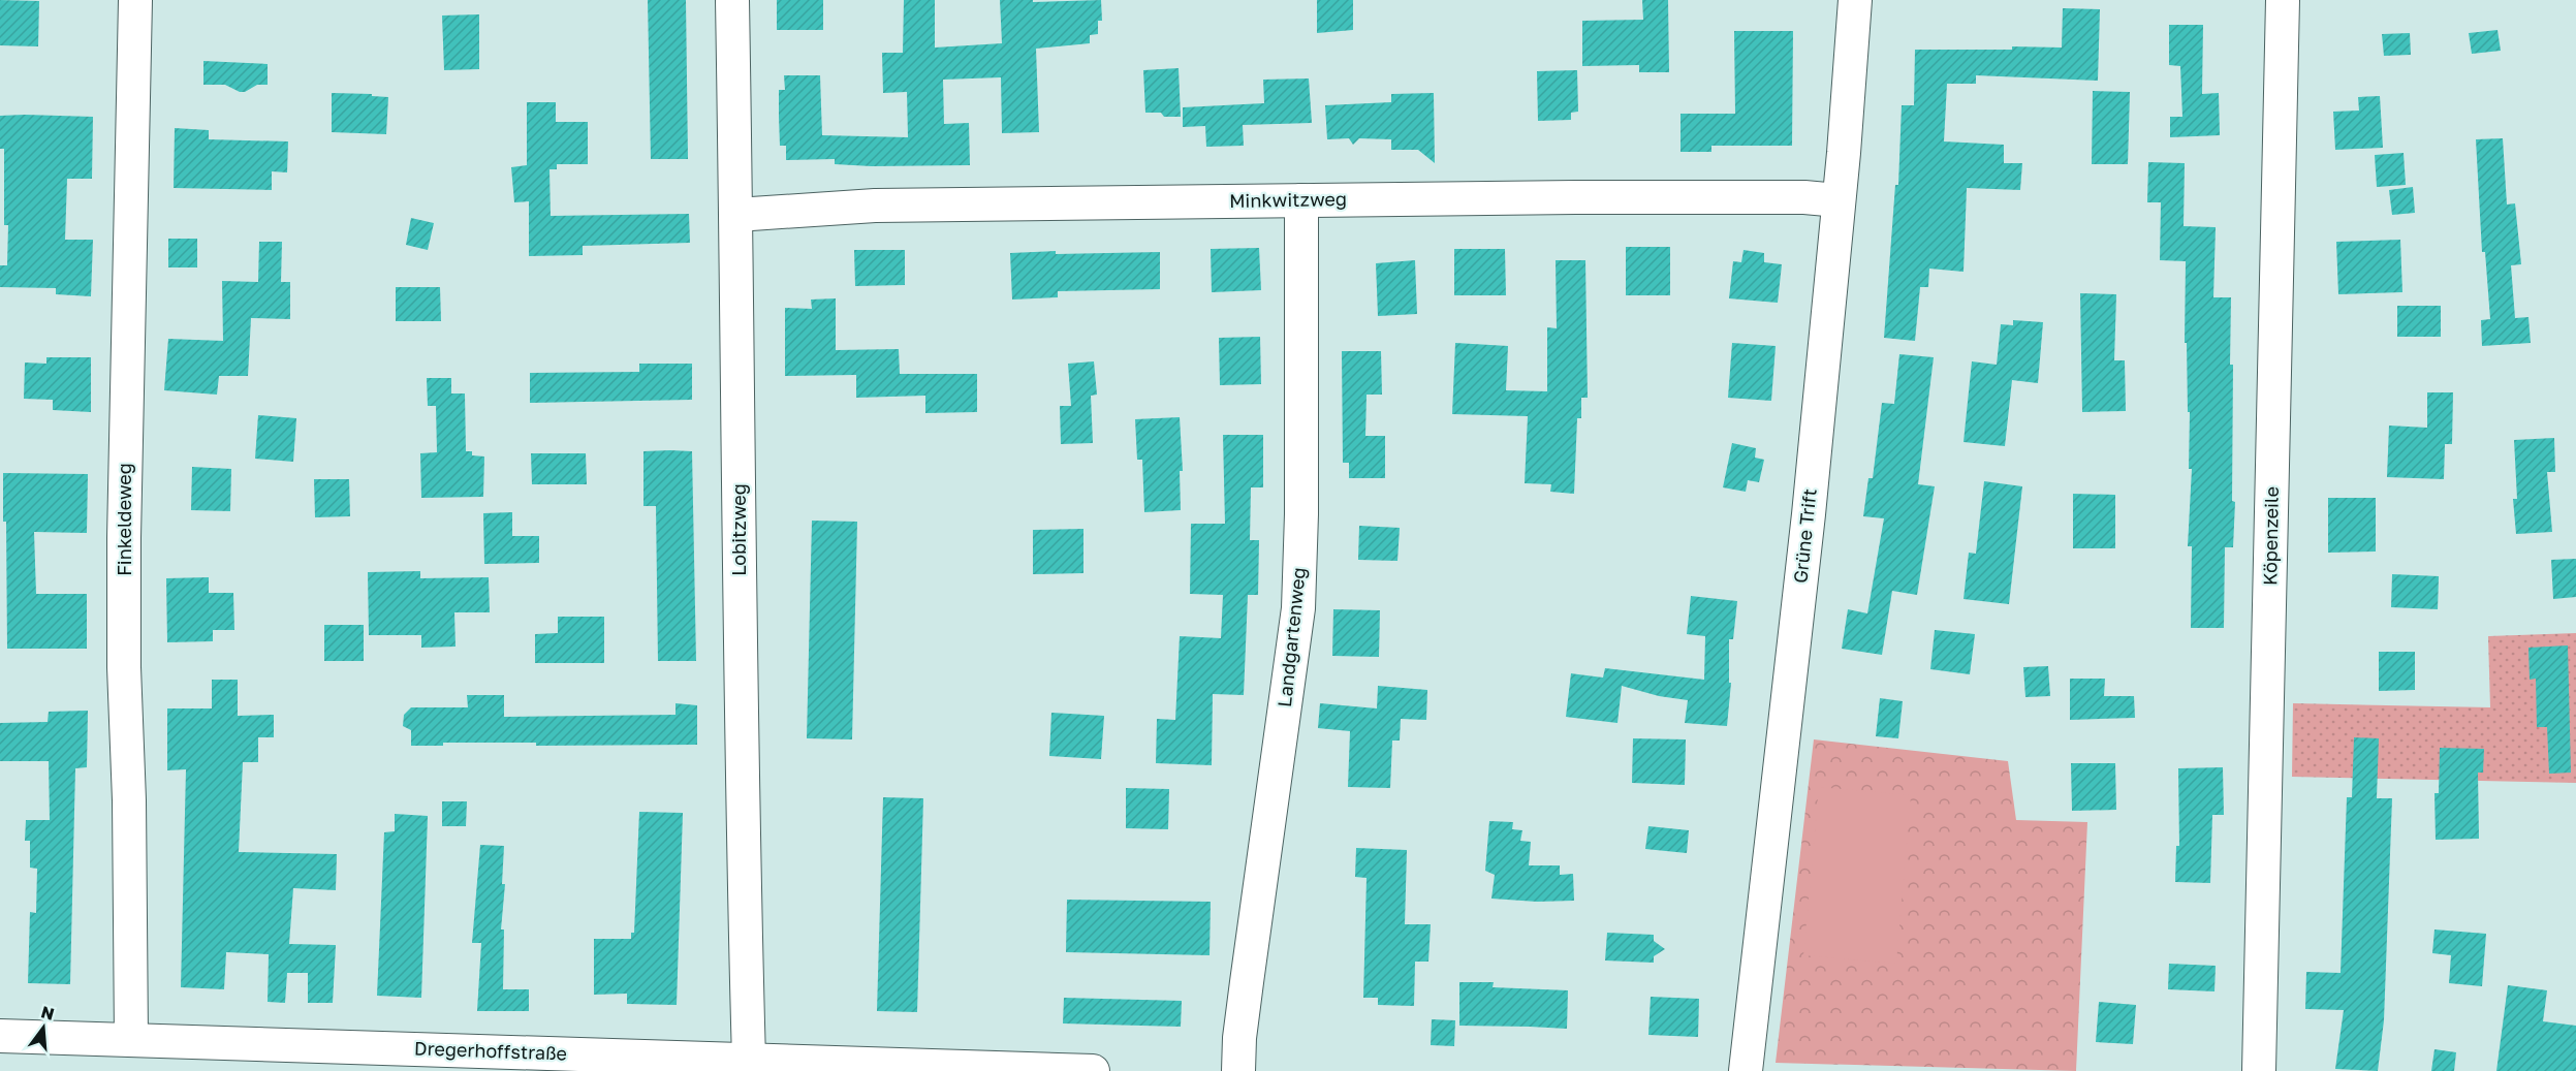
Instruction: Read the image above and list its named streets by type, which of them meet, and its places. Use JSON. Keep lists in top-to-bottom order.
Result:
{
  "streets": {
    "street": [
      "Minkwitzweg",
      "Finkeldeweg",
      "Lobitzweg",
      "Grüne Trift",
      "Köpenzeile",
      "Landgartenweg",
      "Dregerhoffstraße"
    ]
  },
  "crossings": [
    ["Minkwitzweg", "Lobitzweg"],
    ["Minkwitzweg", "Grüne Trift"],
    ["Minkwitzweg", "Landgartenweg"],
    ["Finkeldeweg", "Dregerhoffstraße"],
    ["Lobitzweg", "Dregerhoffstraße"]
  ],
  "north": "top"
}
